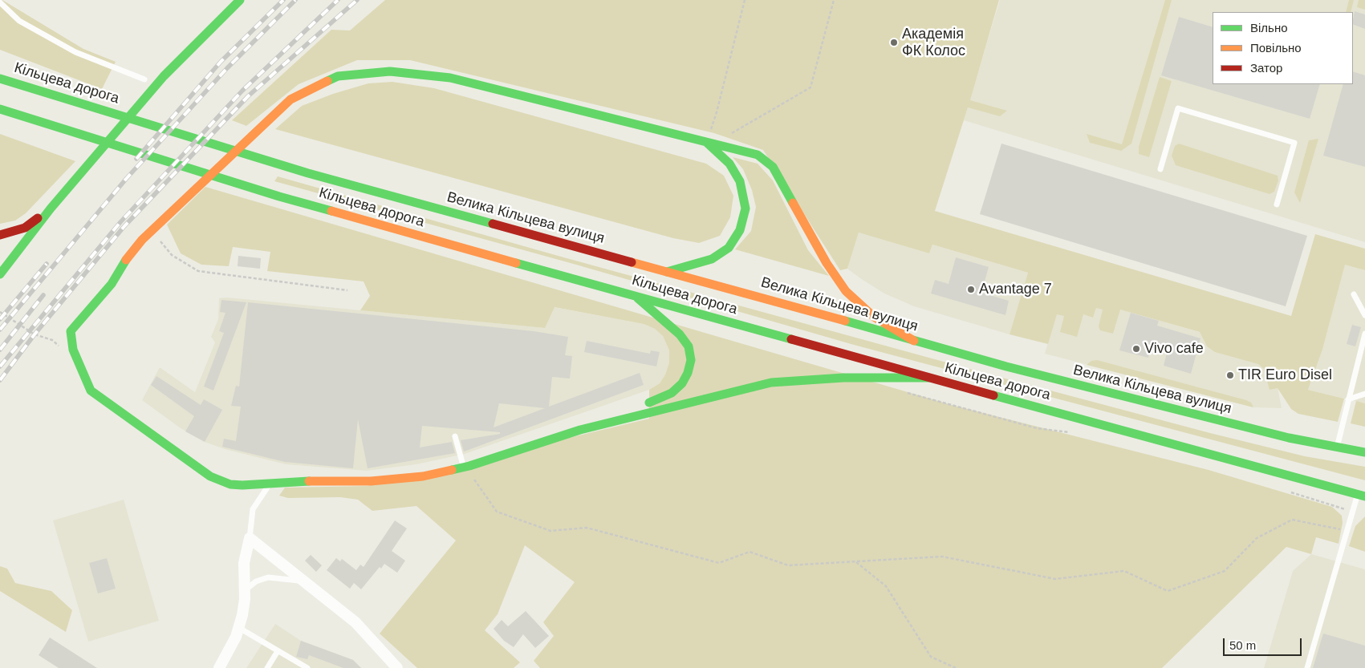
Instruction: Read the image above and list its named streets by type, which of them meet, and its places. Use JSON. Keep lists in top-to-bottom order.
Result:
{
  "streets": {
    "main road": ["Кільцева дорога", "Велика Кільцева вулиця"]
  },
  "crossings": [
    ["Кільцева дорога", "Велика Кільцева вулиця"]
  ],
  "places": [
    "Академія ФК Колос",
    "Avantage 7",
    "Vivo cafe",
    "TIR Euro Disel"
  ],
  "legend": ["Вільно", "Повільно", "Затор"],
  "scale_bar": "50 m"
}
